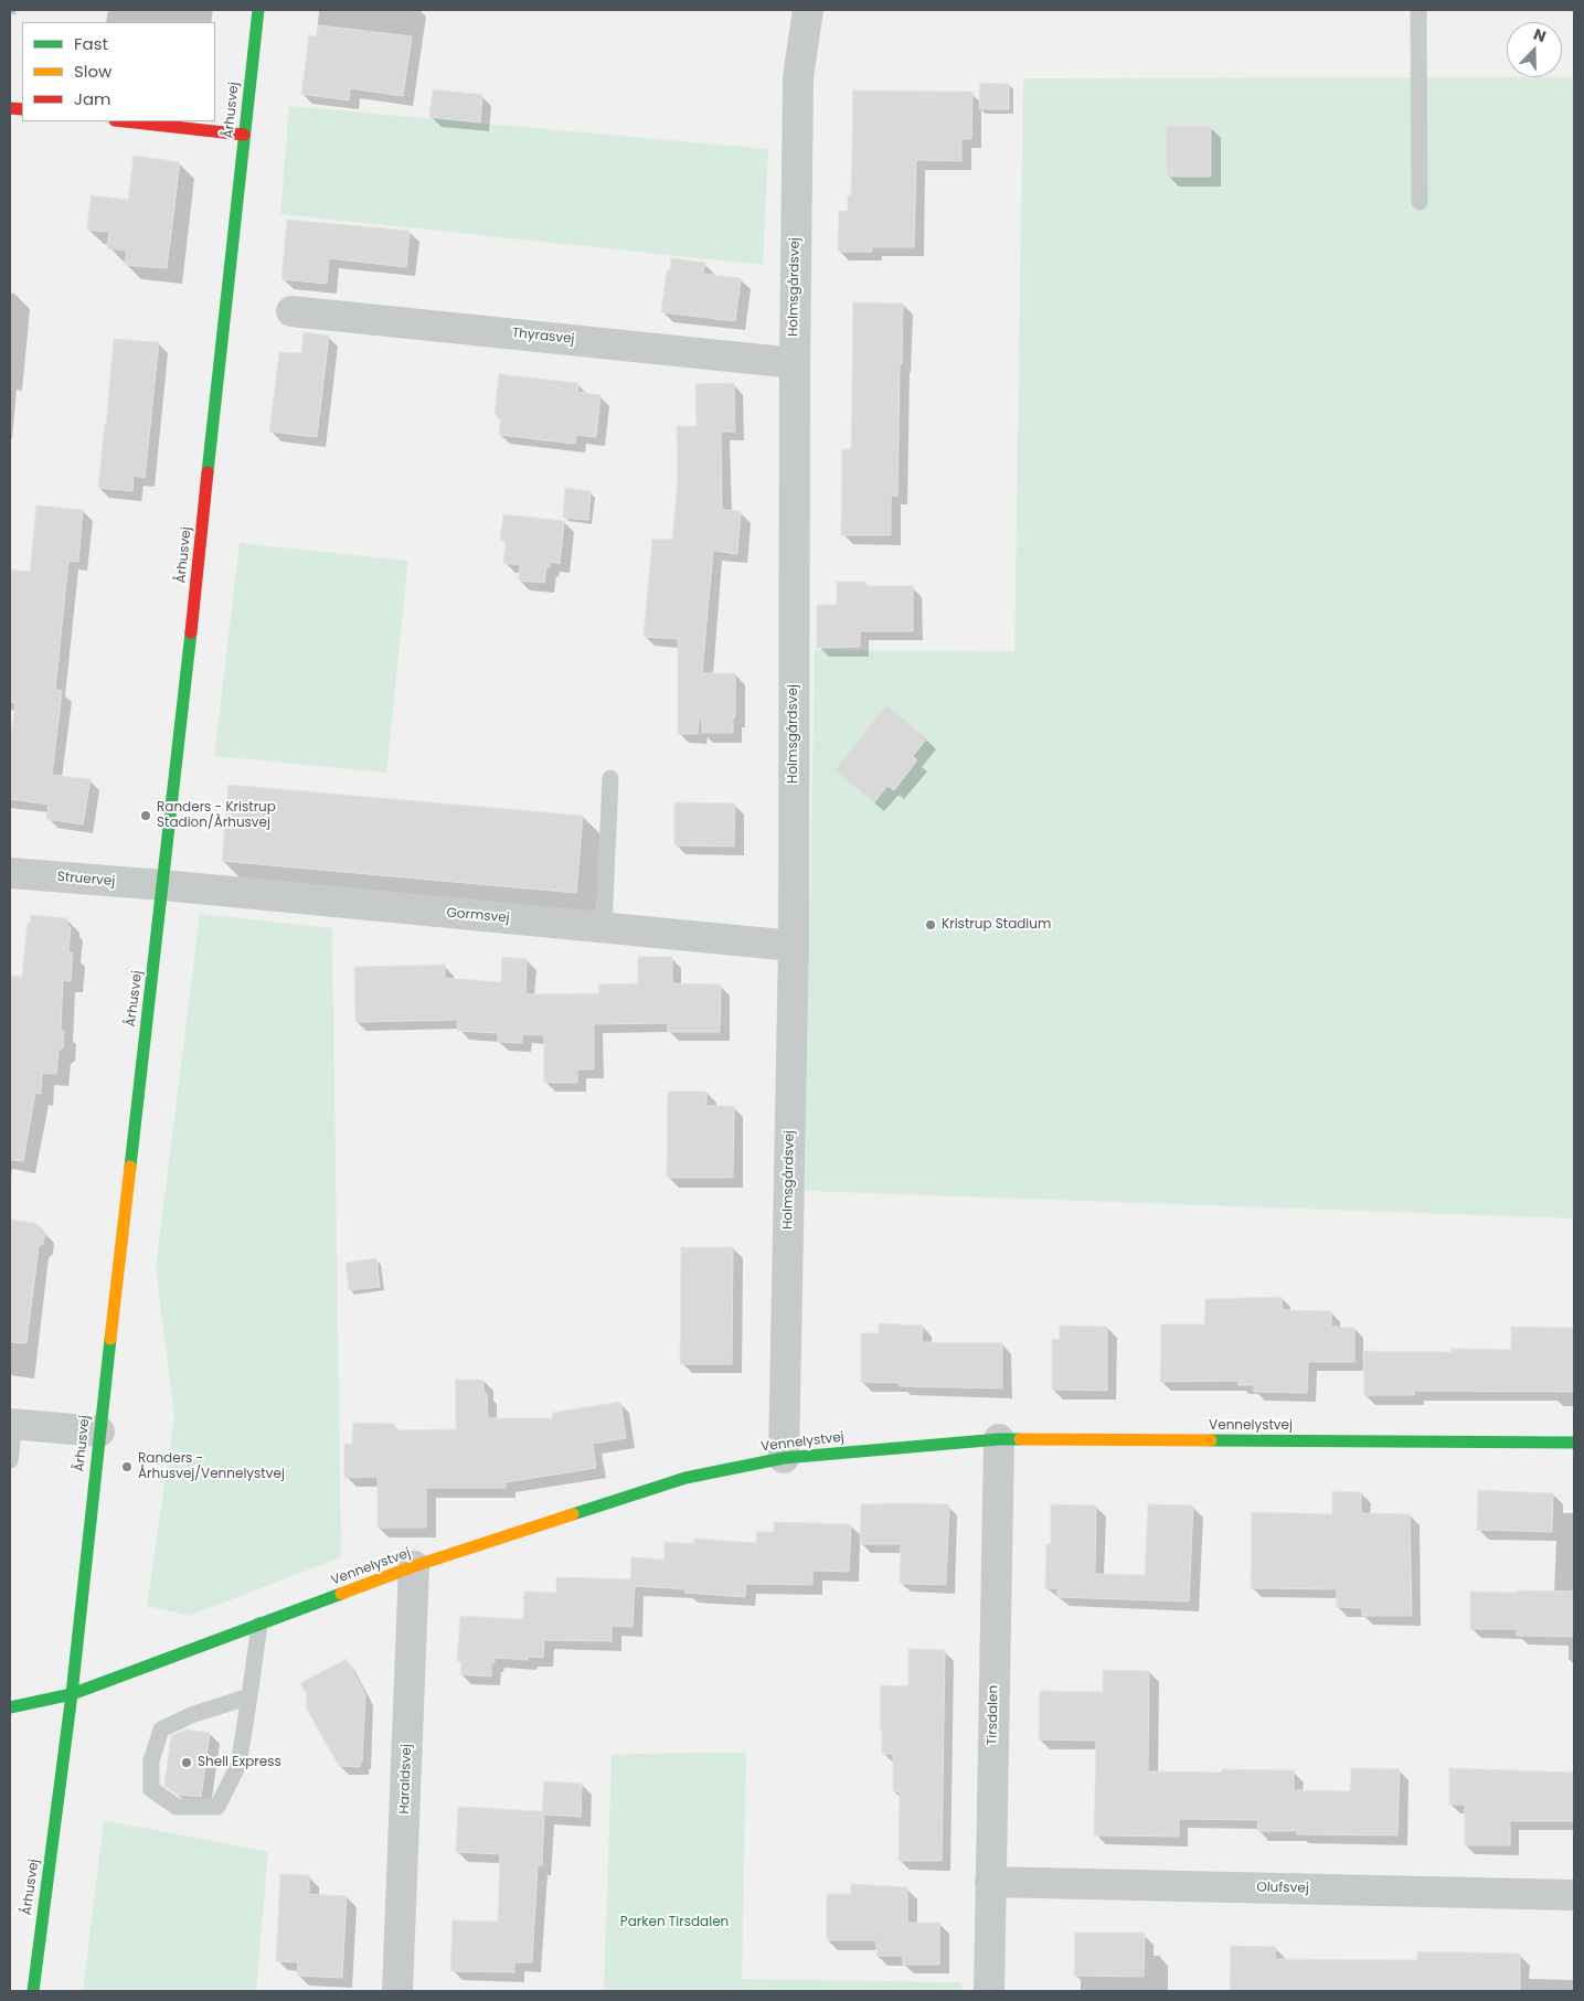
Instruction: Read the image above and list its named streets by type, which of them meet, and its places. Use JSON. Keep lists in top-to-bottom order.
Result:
{
  "streets": {
    "main road": ["Århusvej", "Vennelystvej"],
    "street": [
      "Holmsgårdsvej",
      "Thyrasvej",
      "Struervej",
      "Gormsvej",
      "Tirsdalen",
      "Haraldsvej",
      "Olufsvej"
    ]
  },
  "crossings": [
    ["Århusvej", "Struervej"],
    ["Århusvej", "Gormsvej"],
    ["Århusvej", "Vennelystvej"],
    ["Holmsgårdsvej", "Thyrasvej"],
    ["Holmsgårdsvej", "Gormsvej"],
    ["Holmsgårdsvej", "Vennelystvej"],
    ["Struervej", "Gormsvej"],
    ["Vennelystvej", "Tirsdalen"],
    ["Vennelystvej", "Haraldsvej"],
    ["Tirsdalen", "Olufsvej"]
  ],
  "parks": ["Parken Tirsdalen"],
  "places": [
    "Randers - Kristrup Stadion/Århusvej",
    "Kristrup Stadium",
    "Randers - Århusvej/Vennelystvej",
    "Shell Express"
  ],
  "legend": ["Fast", "Slow", "Jam"],
  "north": "top"
}
